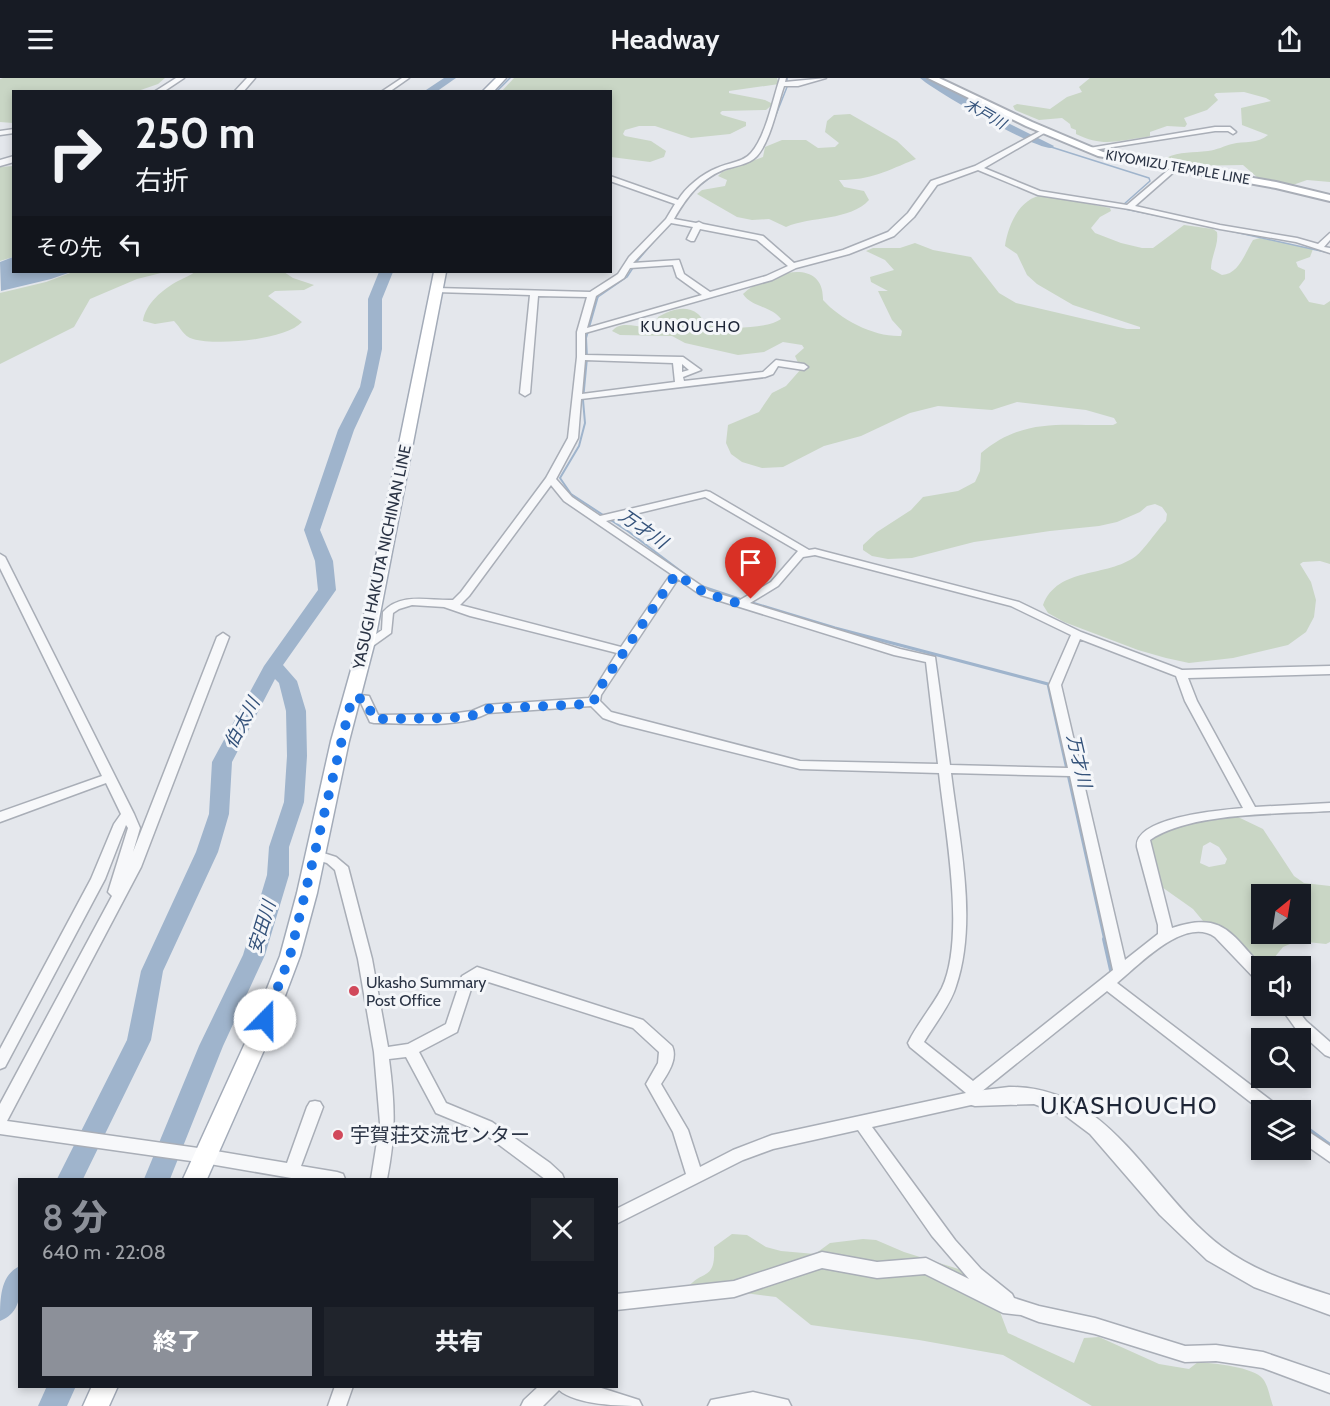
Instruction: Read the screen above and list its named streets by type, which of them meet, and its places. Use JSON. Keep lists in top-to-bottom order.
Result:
{
  "streets": {
    "main road": ["KIYOMIZU TEMPLE LINE", "YASUGI HAKUTA NICHINAN LINE"]
  },
  "districts": ["KUNOUCHO", "UKASHOUCHO"],
  "water": [
    "木戸川",
    "万才川",
    "伯太川",
    "安田川"
  ],
  "places": ["Ukasho Summary Post Office", "宇賀荘交流センター"],
  "north": "top right",
  "page": {
    "header": "Headway",
    "turn": ["250 m", "右折"],
    "then": "その先",
    "heading": ["8 分", "640 m · 22:08"],
    "buttons": ["終了", "共有"]
  }
}
